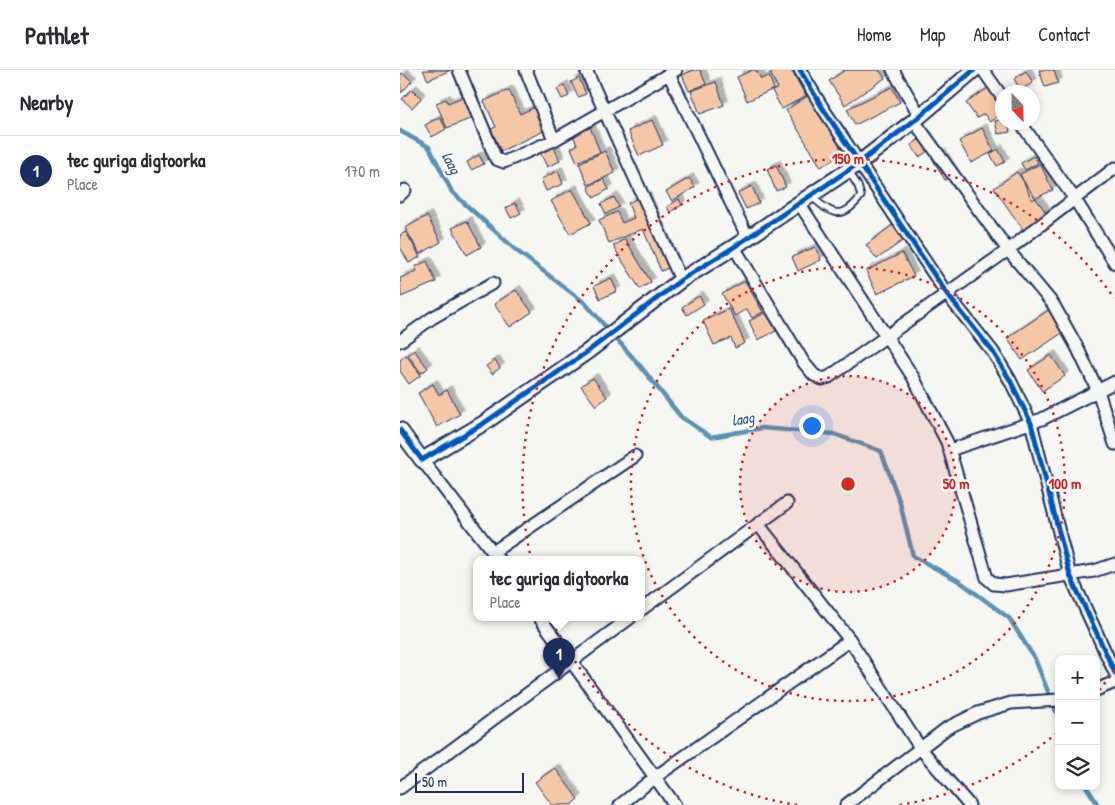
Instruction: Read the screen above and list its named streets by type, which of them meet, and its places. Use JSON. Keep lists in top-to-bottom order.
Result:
{
  "water": ["laag"],
  "scale_bar": "50 m",
  "north": "bottom",
  "page": {
    "header": "Pathlet",
    "nav": [
      "Home",
      "Map",
      "About",
      "Contact"
    ],
    "heading": "Nearby",
    "list": [
      {
        "mark": "1",
        "name": "tec guriga digtoorka",
        "note": "Place",
        "value": "170 m"
      }
    ],
    "popup": ["tec guriga digtoorka", "Place"],
    "pins": "1",
    "map_buttons": ["+", "−"],
    "scale": "50 m"
  },
  "rings": ["150 m", "50 m", "100 m"]
}
